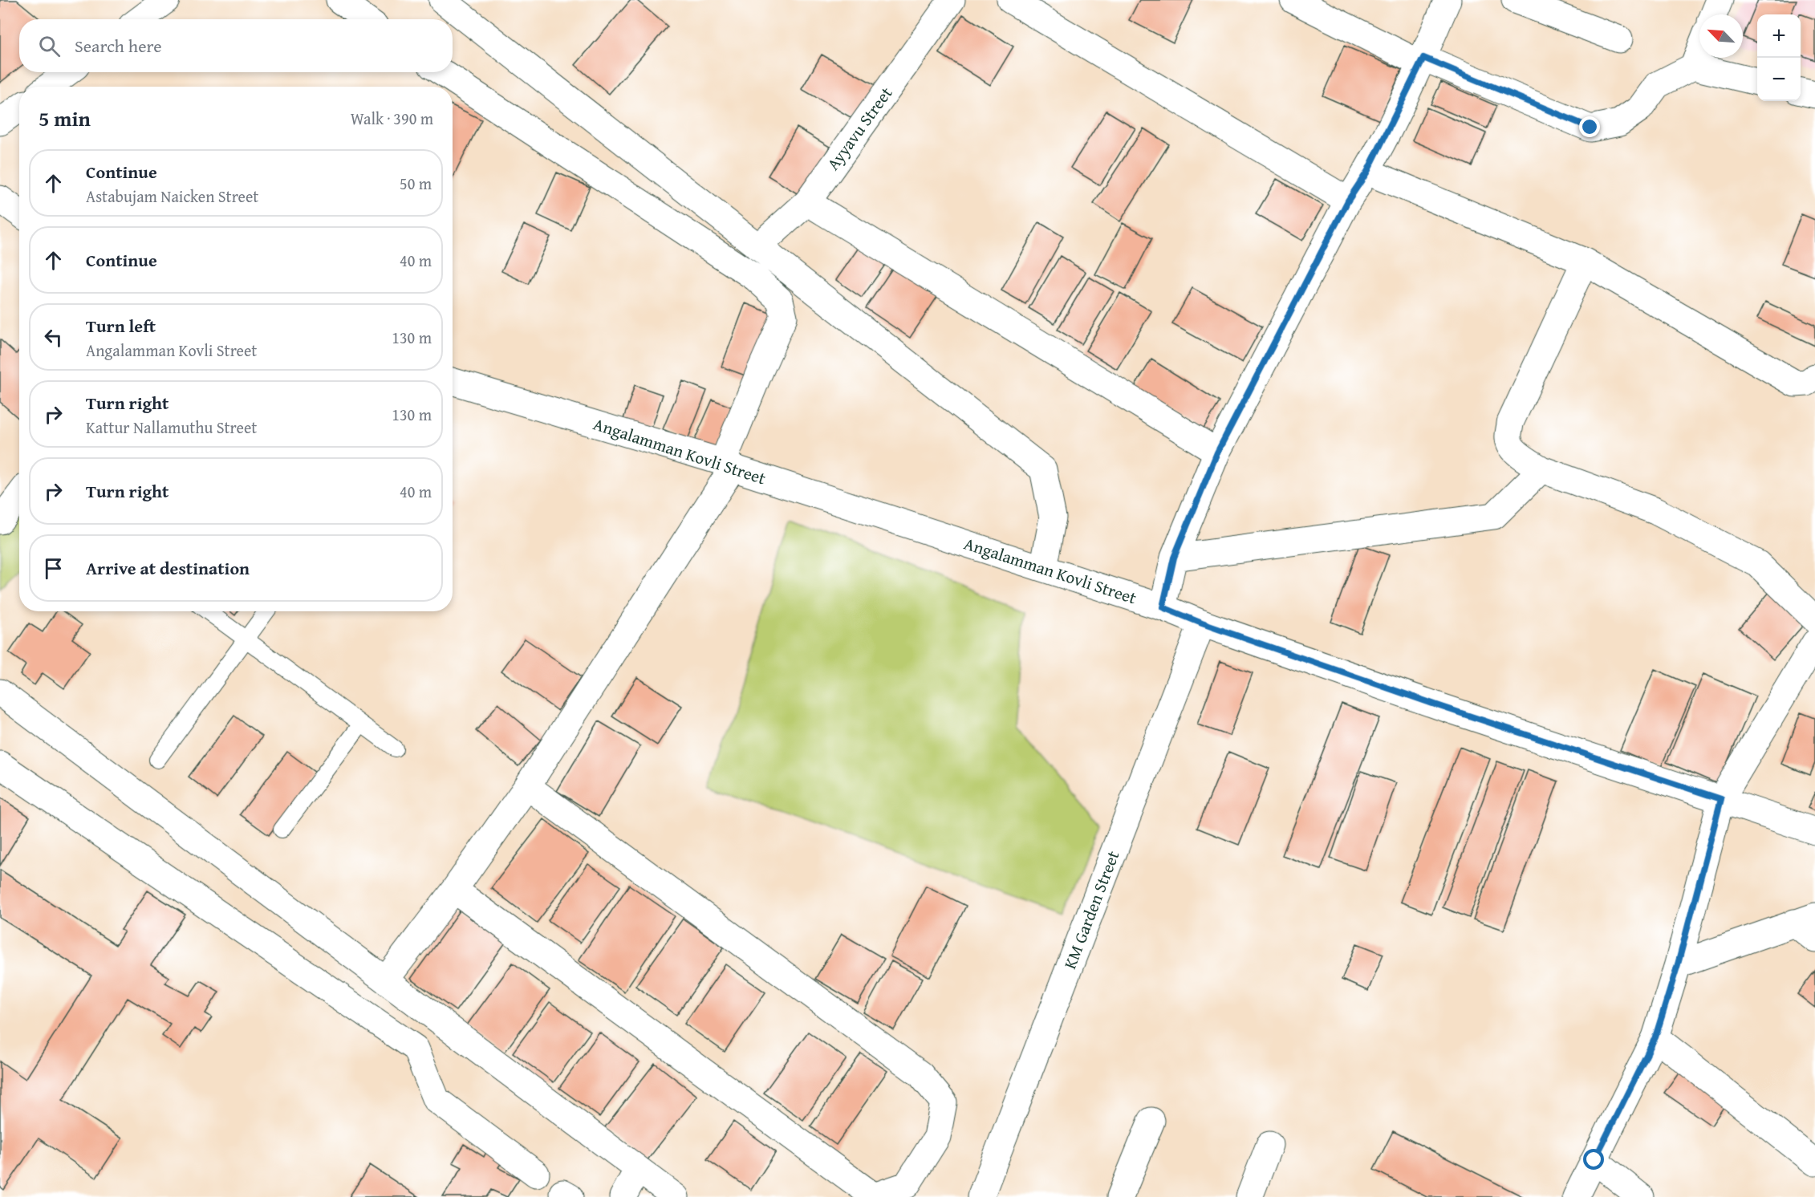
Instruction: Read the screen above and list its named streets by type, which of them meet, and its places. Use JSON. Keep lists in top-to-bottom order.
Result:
{
  "streets": {
    "street": ["Ayyavu Street", "Angalamman Kovli Street", "KM Garden Street"]
  },
  "crossings": [
    ["Angalamman Kovli Street", "KM Garden Street"]
  ],
  "north": "top left",
  "page": {
    "map_buttons": ["+", "−"],
    "search": "Search here",
    "heading": ["5 min", "Walk · 390 m"],
    "list": [
      ["Continue", "Astabujam Naicken Street", "50 m"],
      ["Continue", "40 m"],
      ["Turn left", "Angalamman Kovli Street", "130 m"],
      ["Turn right", "Kattur Nallamuthu Street", "130 m"],
      ["Turn right", "40 m"],
      "Arrive at destination"
    ]
  }
}
